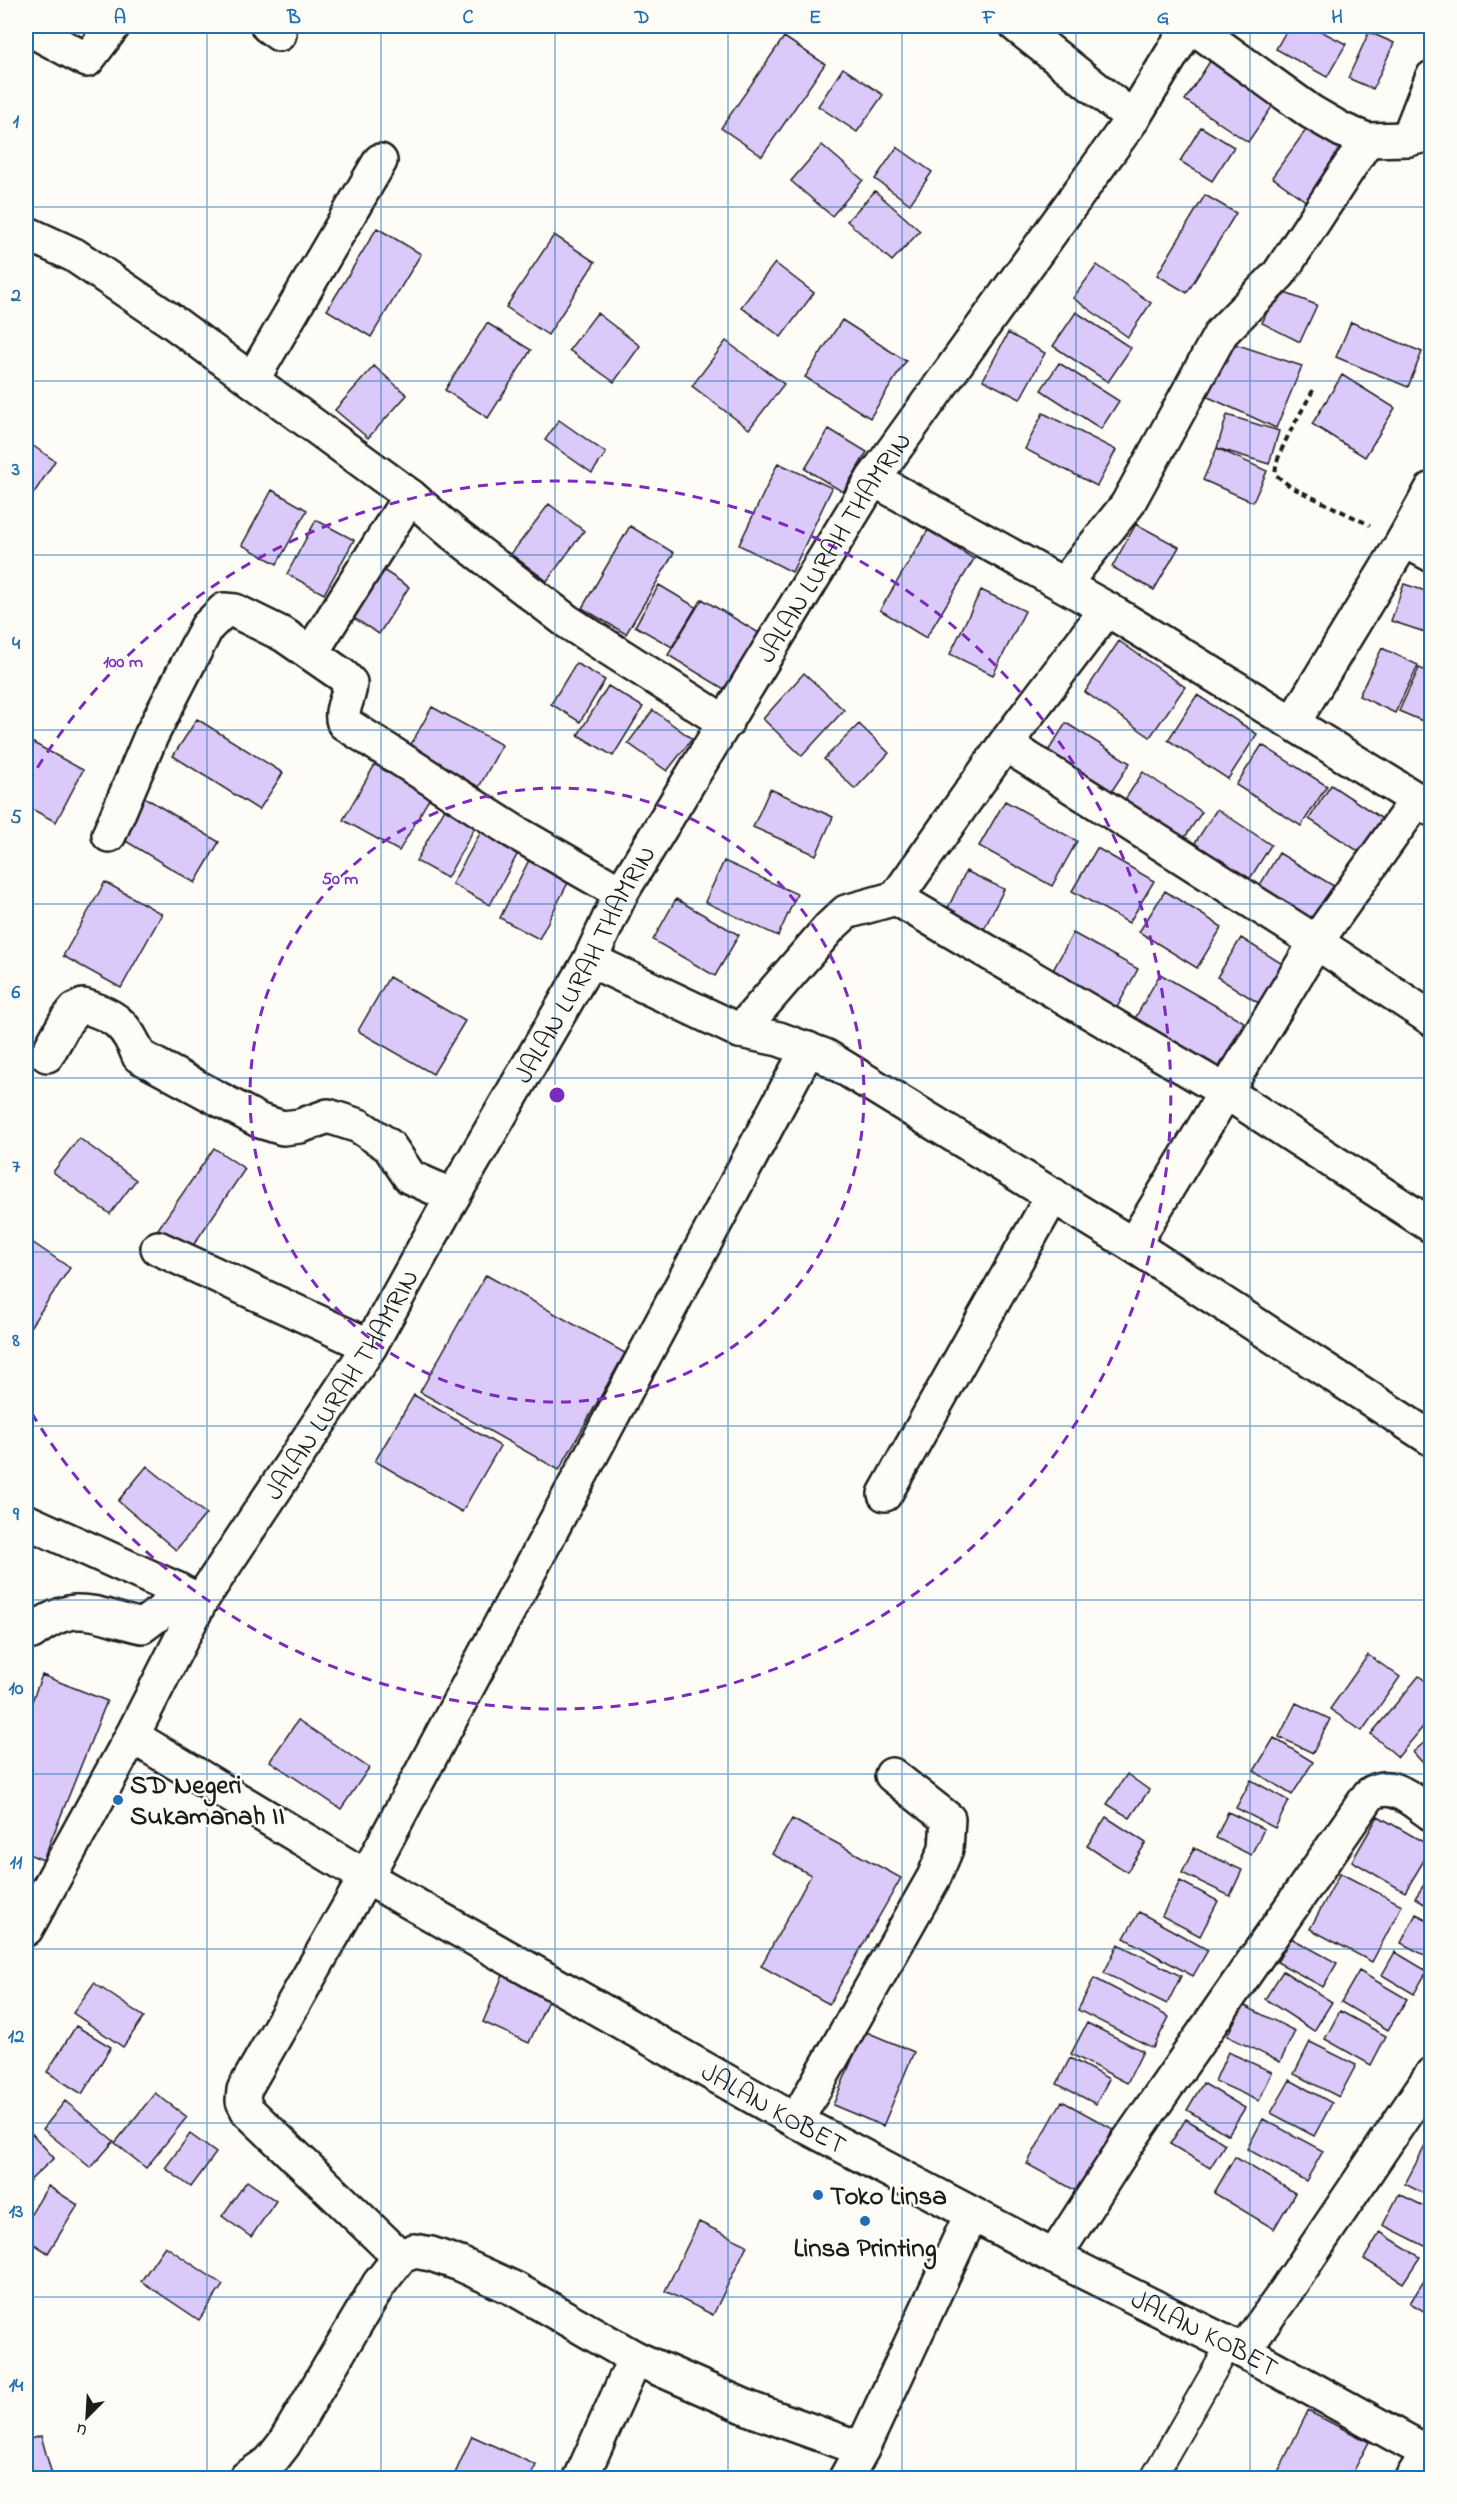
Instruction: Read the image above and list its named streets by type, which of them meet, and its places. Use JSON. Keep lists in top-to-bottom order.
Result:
{
  "streets": {
    "street": ["JALAN LURAH THAMRIN", "JALAN KOBET"]
  },
  "crossings": [
    ["JALAN LURAH THAMRIN", "JALAN KOBET"]
  ],
  "places": ["SD Negeri Sukamanah II", "Toko Linsa", "Linsa Printing"],
  "north": "bottom left",
  "grid": {
    "columns": [
      "A",
      "B",
      "C",
      "D",
      "E",
      "F",
      "G",
      "H"
    ],
    "rows": [
      "1",
      "2",
      "3",
      "4",
      "5",
      "6",
      "7",
      "8",
      "9",
      "10",
      "11",
      "12",
      "13",
      "14"
    ]
  },
  "rings": ["100 m", "50 m"]
}
